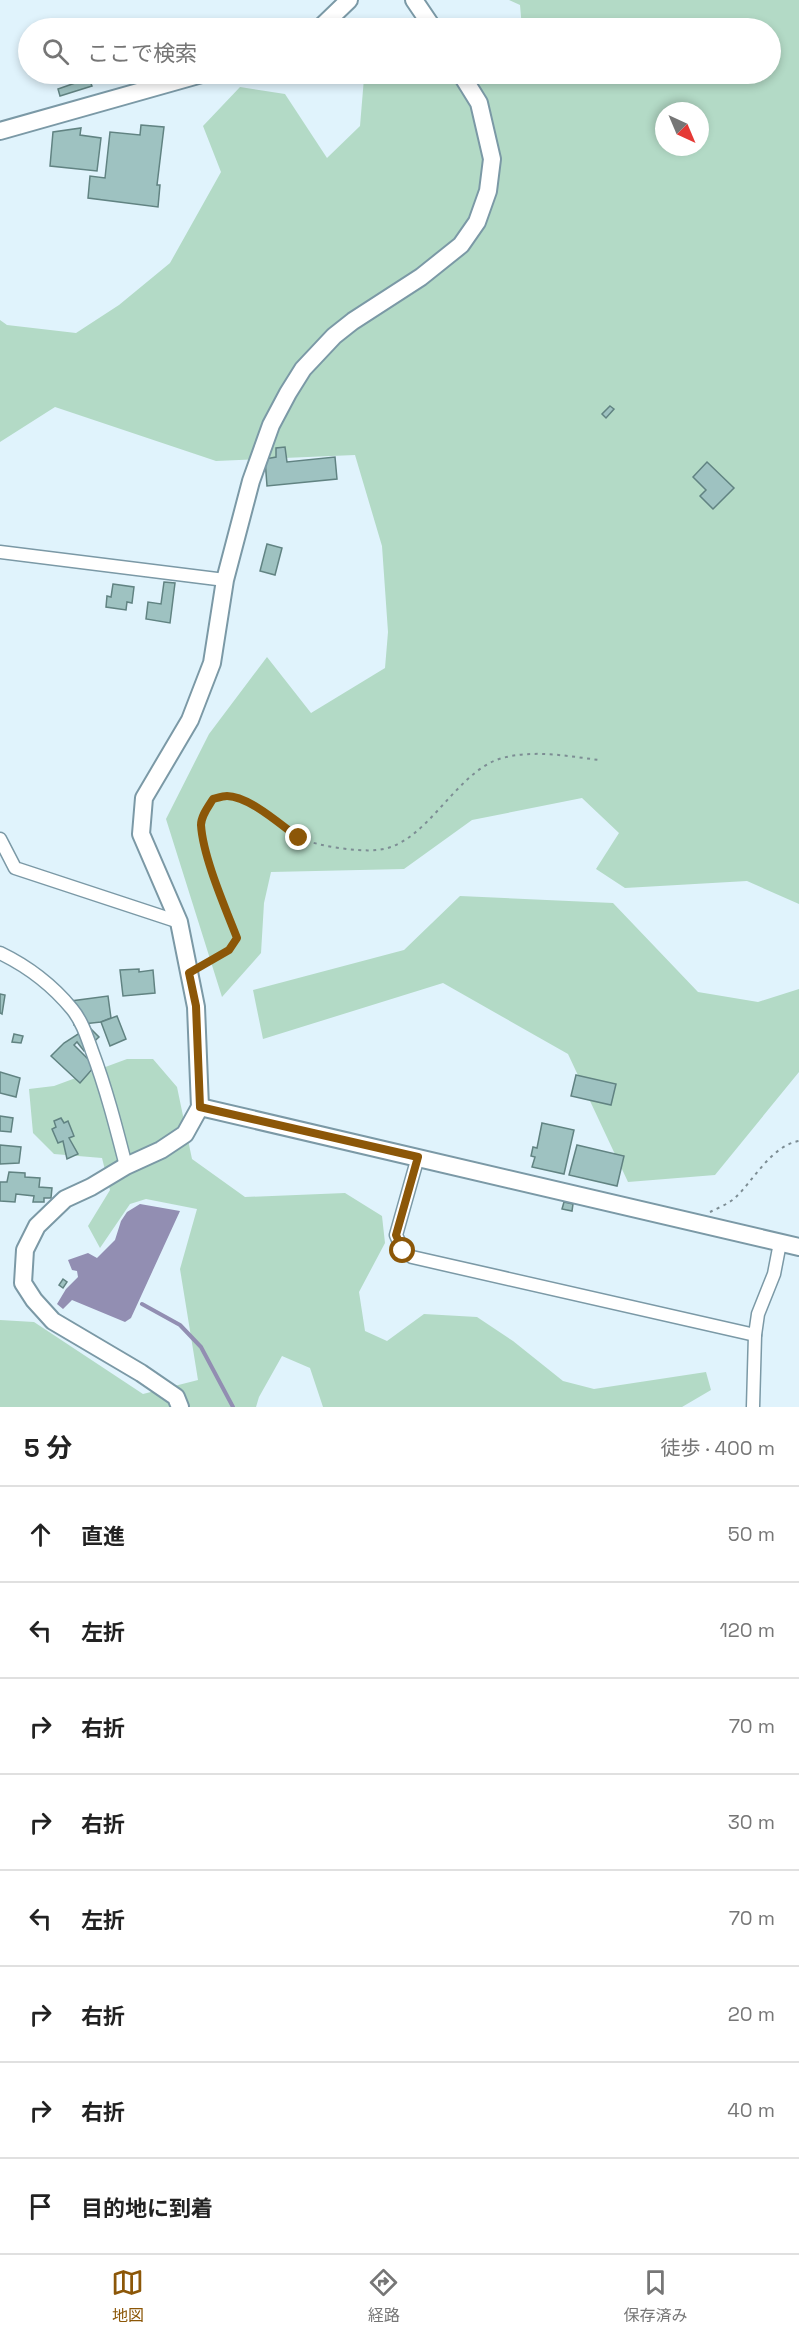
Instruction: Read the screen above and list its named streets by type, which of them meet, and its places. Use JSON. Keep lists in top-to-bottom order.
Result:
{
  "north": "bottom right",
  "page": {
    "search": "ここで検索",
    "heading": ["5 分", "徒歩 · 400 m"],
    "list": [
      ["直進", "50 m"],
      ["左折", "120 m"],
      ["右折", "70 m"],
      ["右折", "30 m"],
      ["左折", "70 m"],
      ["右折", "20 m"],
      ["右折", "40 m"],
      "目的地に到着"
    ],
    "nav": ["地図", "経路", "保存済み"]
  }
}
